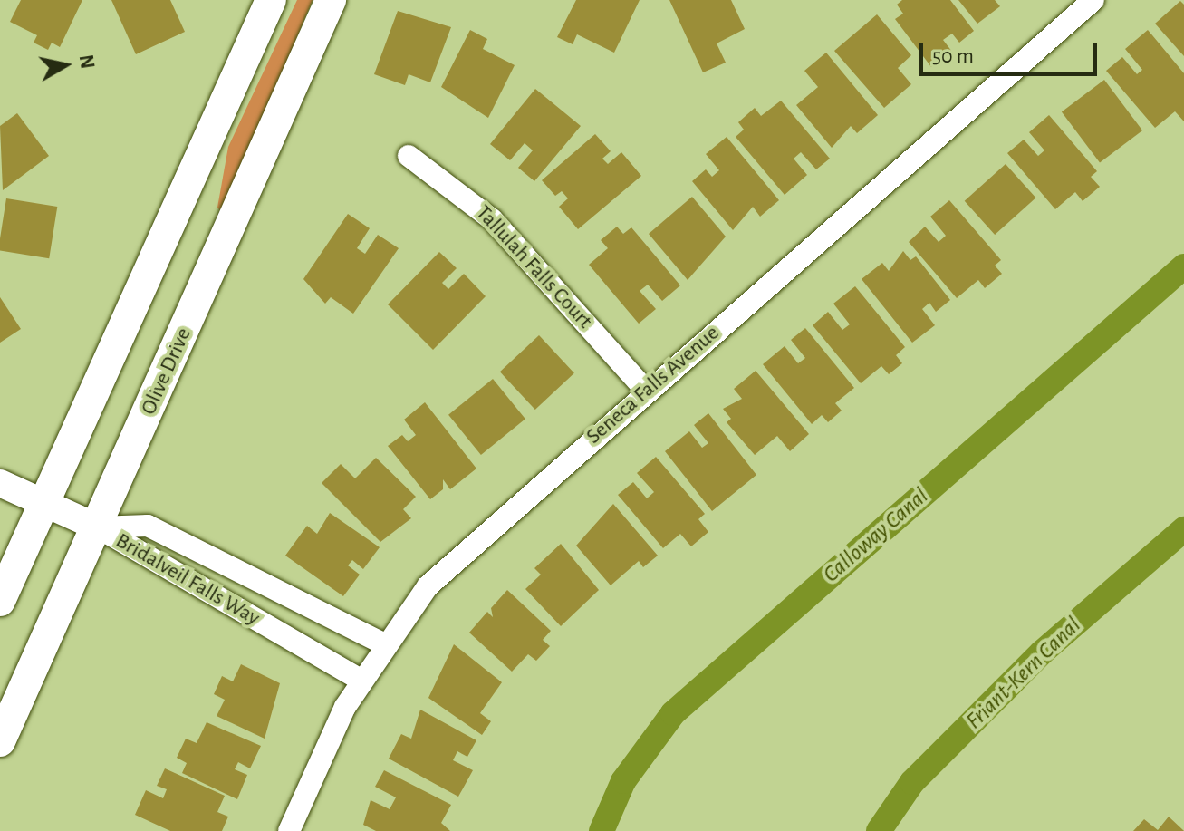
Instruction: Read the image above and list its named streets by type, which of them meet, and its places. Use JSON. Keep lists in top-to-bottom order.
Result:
{
  "streets": {
    "main road": ["Olive Drive"],
    "street": ["Tallulah Falls Court", "Seneca Falls Avenue", "Bridalveil Falls Way"]
  },
  "crossings": [
    ["Tallulah Falls Court", "Seneca Falls Avenue"],
    ["Olive Drive", "Bridalveil Falls Way"],
    ["Seneca Falls Avenue", "Bridalveil Falls Way"]
  ],
  "water": ["Calloway Canal", "Friant-Kern Canal"],
  "scale_bar": "50 m",
  "north": "right"
}
